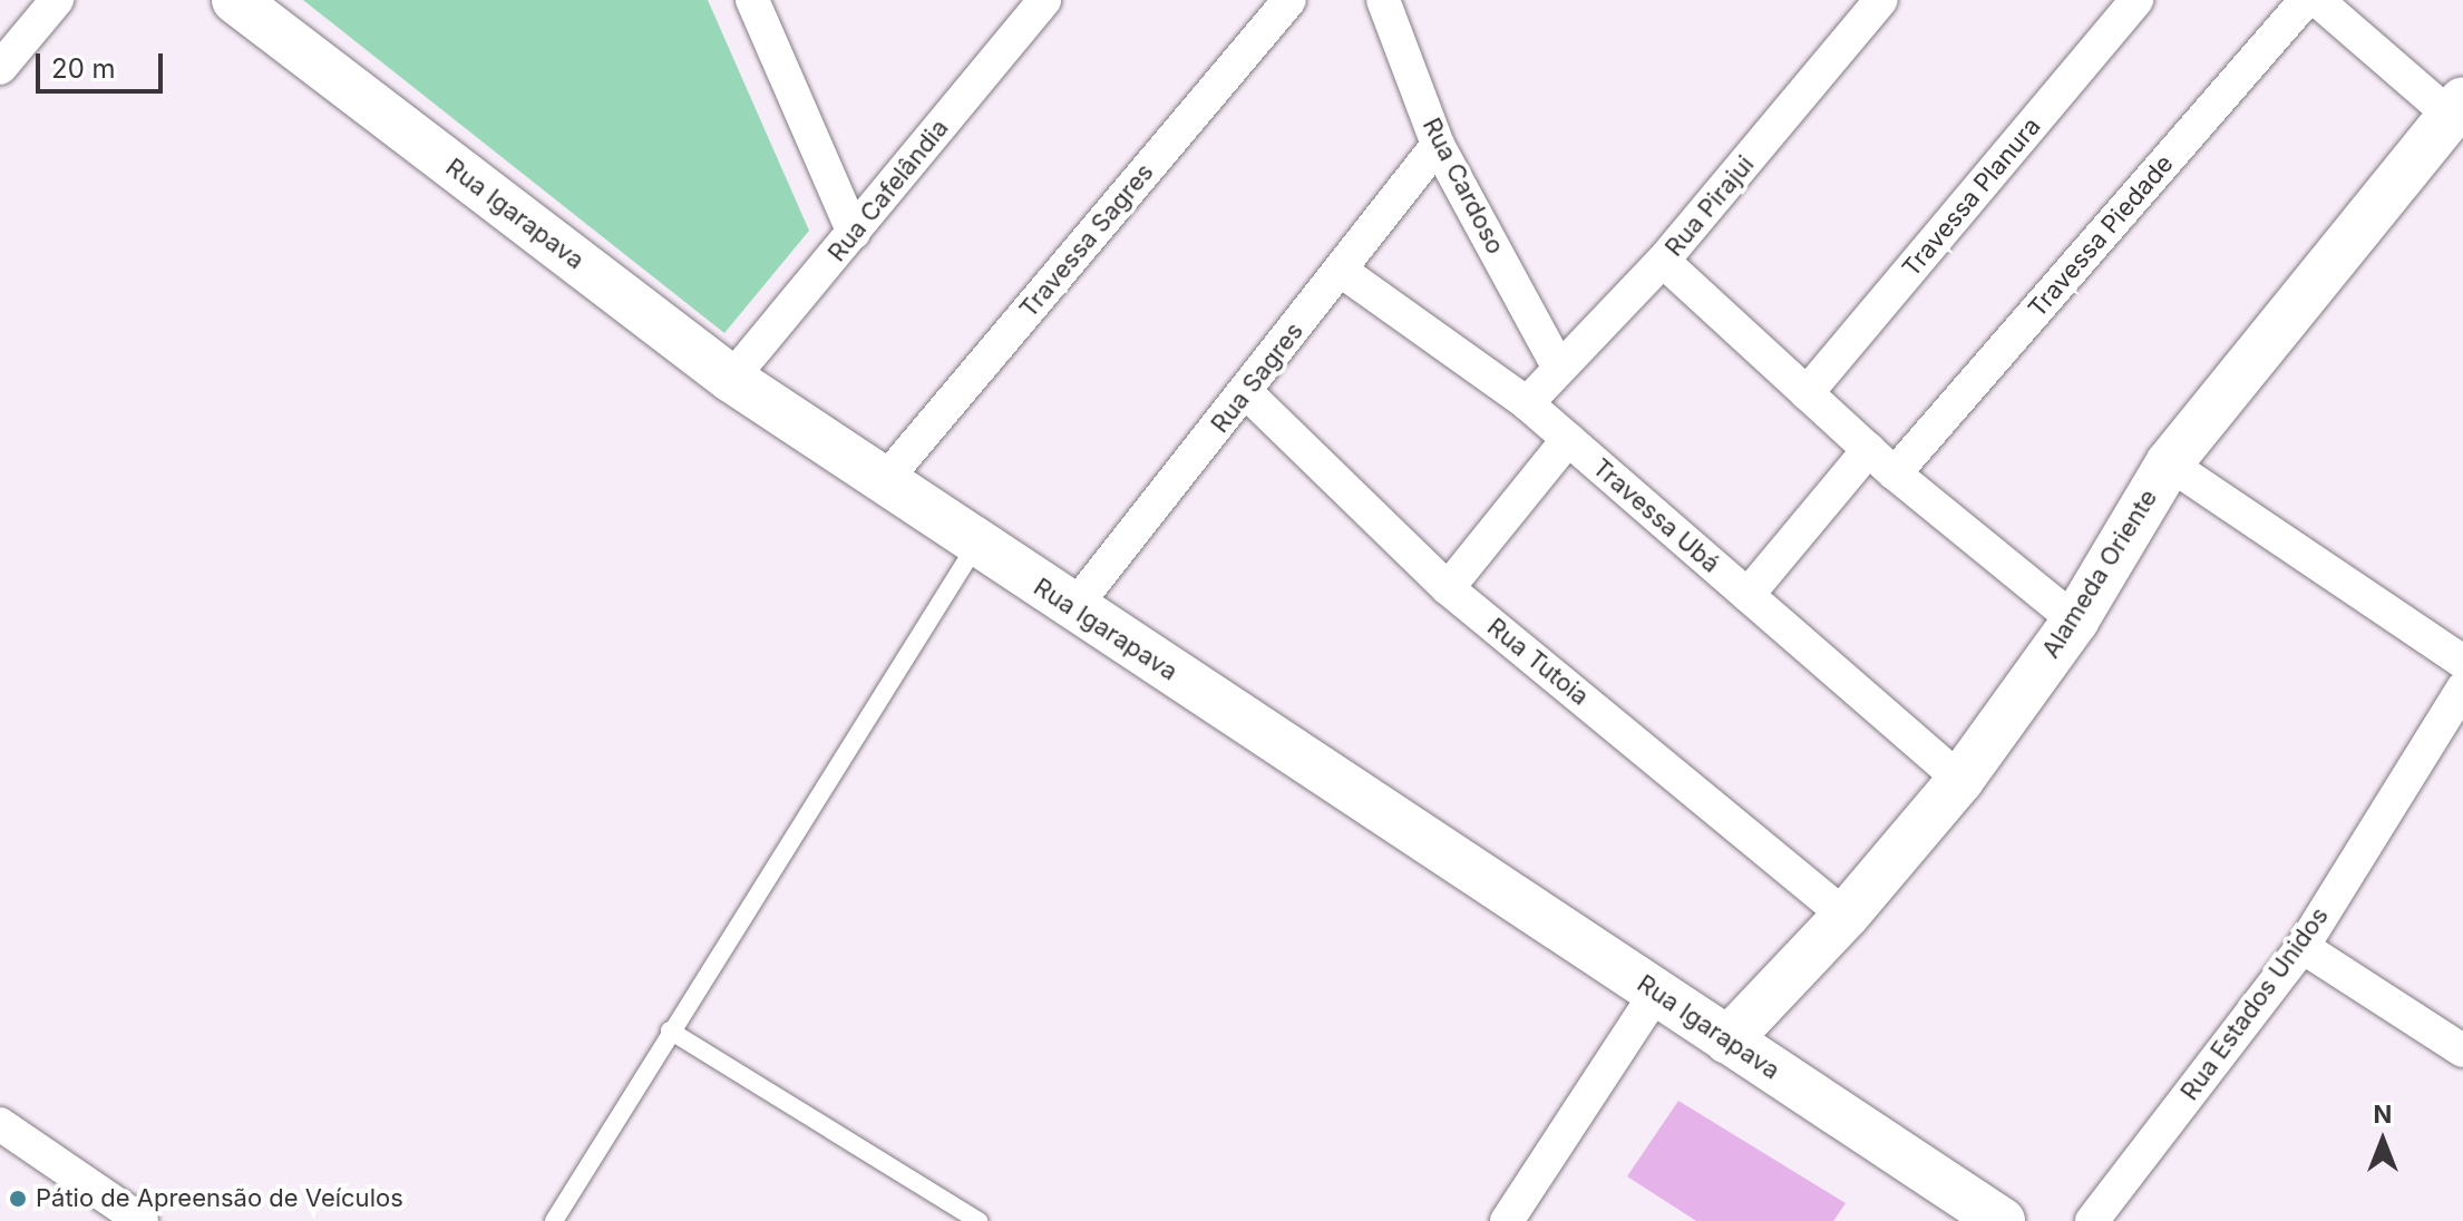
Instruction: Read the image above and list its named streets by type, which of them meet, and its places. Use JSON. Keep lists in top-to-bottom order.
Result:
{
  "streets": {
    "street": [
      "Rua Cardoso",
      "Rua Cafelândia",
      "Travessa Planura",
      "Rua Pirajui",
      "Rua Igarapava",
      "Travessa Piedade",
      "Travessa Sagres",
      "Rua Sagres",
      "Travessa Ubá",
      "Alameda Oriente",
      "Rua Tutoia",
      "Rua Estados Unidos"
    ]
  },
  "crossings": [
    ["Rua Cardoso", "Rua Pirajui"],
    ["Rua Cardoso", "Rua Sagres"],
    ["Rua Cafelândia", "Rua Igarapava"],
    ["Rua Pirajui", "Travessa Ubá"],
    ["Rua Igarapava", "Travessa Sagres"],
    ["Rua Igarapava", "Rua Sagres"],
    ["Rua Igarapava", "Alameda Oriente"],
    ["Rua Sagres", "Travessa Ubá"],
    ["Rua Sagres", "Rua Tutoia"],
    ["Travessa Ubá", "Alameda Oriente"],
    ["Alameda Oriente", "Rua Tutoia"]
  ],
  "places": ["Pátio de Apreensão de Veículos"],
  "scale_bar": "20 m",
  "north": "top"
}
